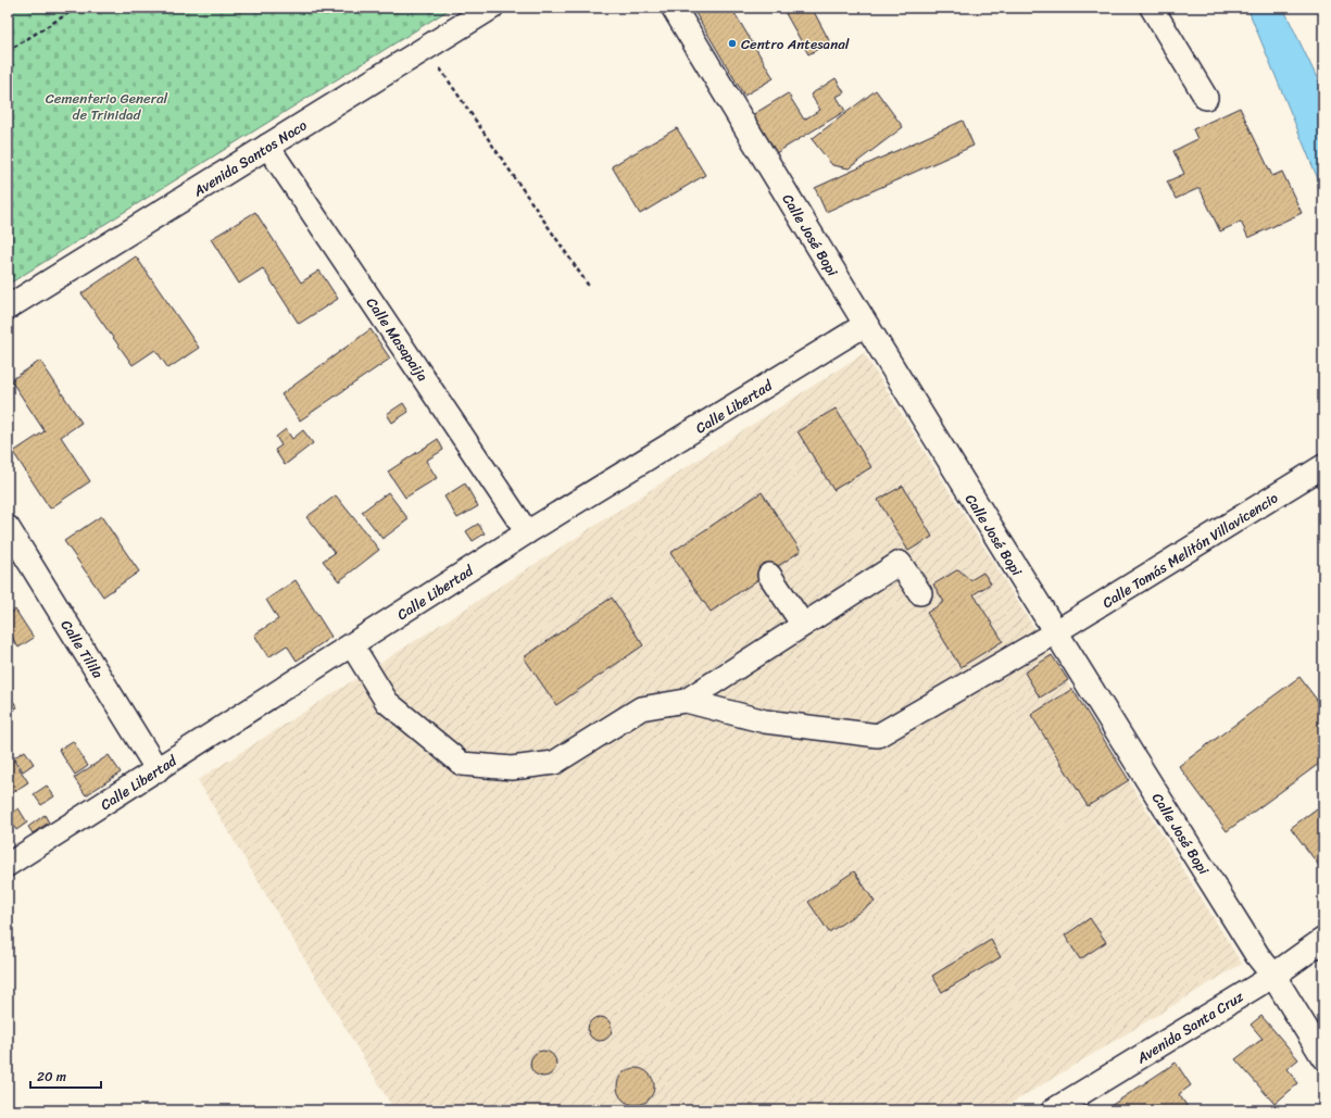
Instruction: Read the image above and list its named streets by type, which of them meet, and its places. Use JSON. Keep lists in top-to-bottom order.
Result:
{
  "streets": {
    "main road": ["Avenida Santos Noco", "Calle José Bopi", "Avenida Santa Cruz"],
    "street": [
      "Calle Masapaija",
      "Calle Libertad",
      "Calle Tomás Melitón Villavicencio",
      "Calle Tilila"
    ]
  },
  "crossings": [
    ["Avenida Santos Noco", "Calle Masapaija"],
    ["Calle José Bopi", "Calle Libertad"],
    ["Calle José Bopi", "Calle Tomás Melitón Villavicencio"],
    ["Calle José Bopi", "Avenida Santa Cruz"],
    ["Calle Masapaija", "Calle Libertad"],
    ["Calle Libertad", "Calle Tilila"]
  ],
  "parks": ["Cementerio General de Trinidad"],
  "places": ["Centro Antesanal"],
  "scale_bar": "20 m"
}
